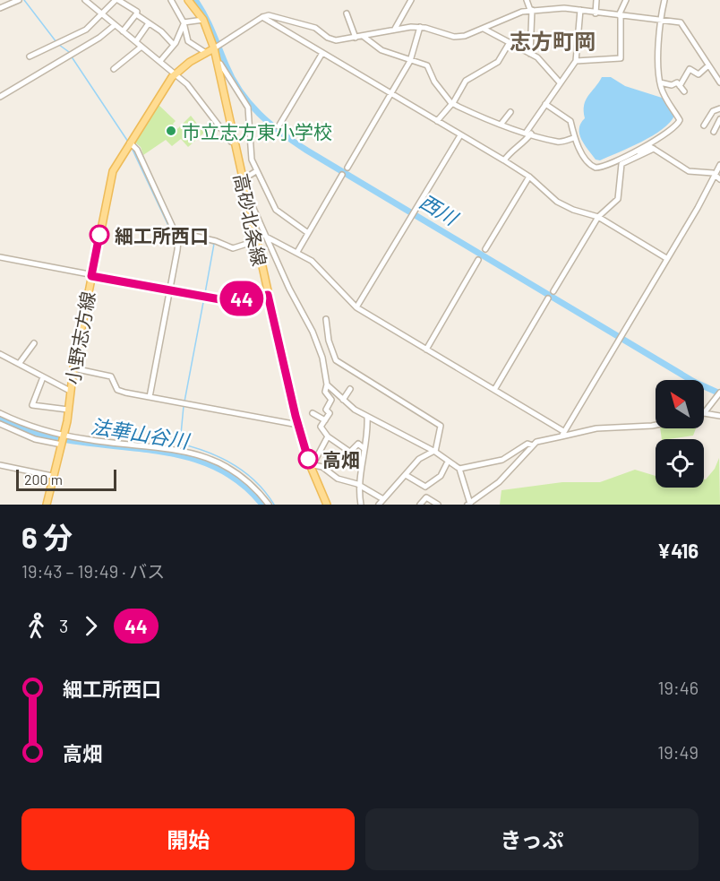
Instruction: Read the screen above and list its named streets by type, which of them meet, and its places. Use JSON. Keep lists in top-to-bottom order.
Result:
{
  "streets": {
    "main road": ["高砂北条線", "小野志方線"]
  },
  "crossings": [
    ["高砂北条線", "小野志方線"]
  ],
  "districts": ["志方町岡"],
  "water": ["西川", "法華山谷川"],
  "places": ["市立志方東小学校", "細工所西口", "高畑"],
  "lines": ["bus line 44"],
  "scale_bar": "200 m",
  "north": "top left",
  "page": {
    "on_map": "44",
    "scale": "200 m",
    "heading": ["6 分", "19:43 – 19:49 · バス", "¥416"],
    "legs": ["3", "44"],
    "list": [
      {
        "name": "細工所西口",
        "value": "19:46"
      },
      {
        "name": "高畑",
        "value": "19:49"
      }
    ],
    "buttons": ["開始", "きっぷ"]
  }
}
